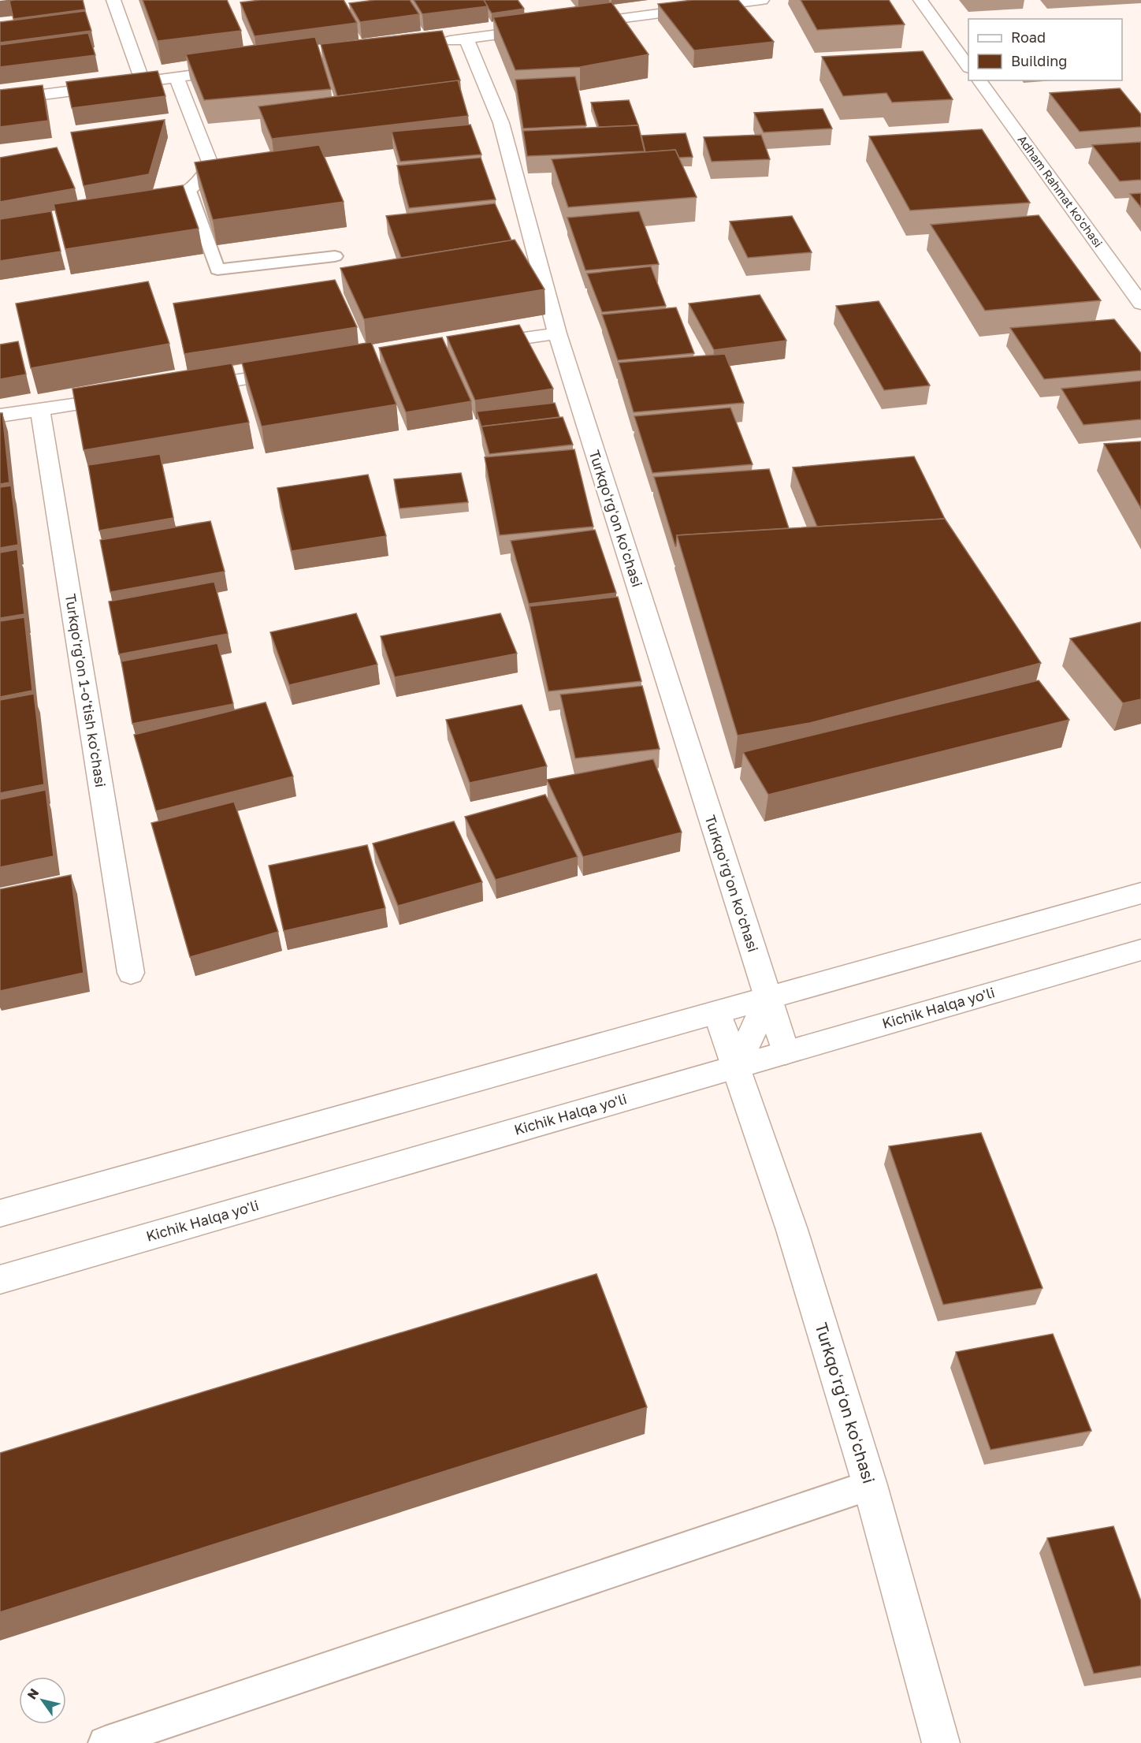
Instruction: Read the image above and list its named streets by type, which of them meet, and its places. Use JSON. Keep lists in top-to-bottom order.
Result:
{
  "streets": {
    "main road": [
      "Adham Rahmat ko'chasi",
      "Turkqoʻrgʻon koʻchasi",
      "Turkqo'rg'on 1-o'tish ko'chasi",
      "Kichik Halqa yo'li"
    ]
  },
  "crossings": [
    ["Turkqoʻrgʻon koʻchasi", "Kichik Halqa yo'li"]
  ],
  "legend": ["Road", "Building"],
  "north": "top left"
}
